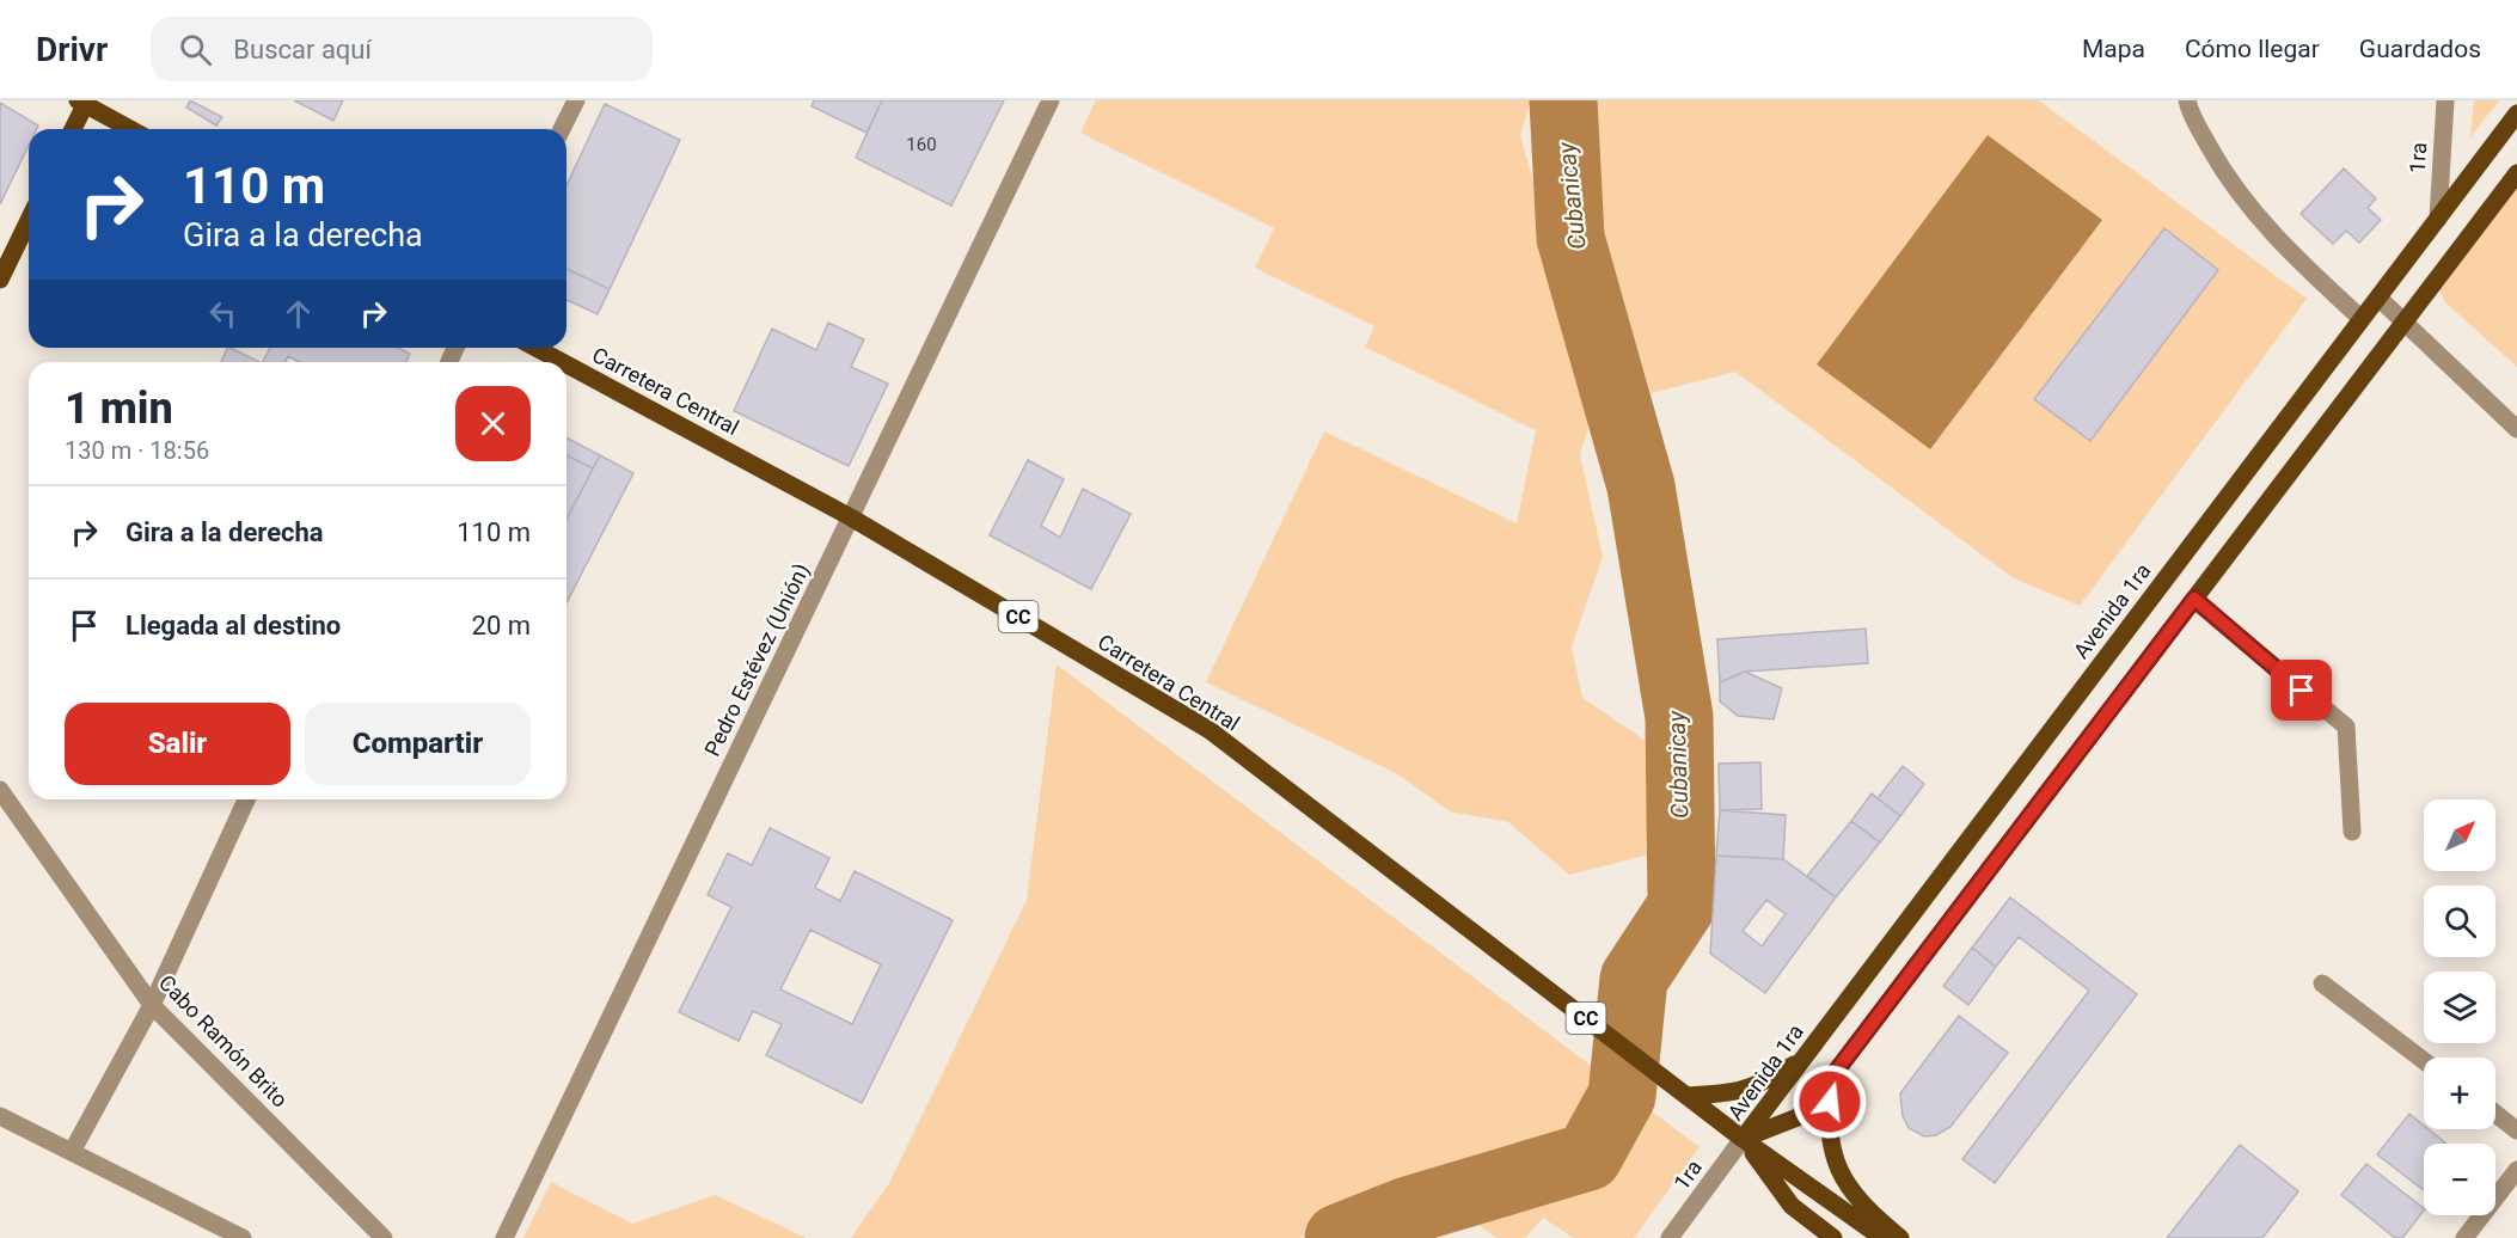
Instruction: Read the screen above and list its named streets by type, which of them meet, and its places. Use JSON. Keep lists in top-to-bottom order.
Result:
{
  "streets": {
    "main road": ["Carretera Central", "Avenida 1ra", "CC"],
    "street": ["1ra", "Pedro Estévez (Unión)", "Cabo Ramón Brito"]
  },
  "crossings": [
    ["1ra", "Carretera Central"],
    ["1ra", "Avenida 1ra"],
    ["Carretera Central", "Avenida 1ra"],
    ["Carretera Central", "Pedro Estévez (Unión)"]
  ],
  "water": ["Cubanicay"],
  "house_numbers": ["160"],
  "north": "top right",
  "page": {
    "header": "Drivr",
    "search": "Buscar aquí",
    "nav": ["Mapa", "Cómo llegar", "Guardados"],
    "turn": ["110 m", "Gira a la derecha"],
    "heading": ["1 min", "130 m · 18:56"],
    "list": [
      {
        "name": "Gira a la derecha",
        "value": "110 m"
      },
      {
        "name": "Llegada al destino",
        "value": "20 m"
      }
    ],
    "buttons": ["Salir", "Compartir"],
    "map_buttons": ["+", "−"]
  }
}
